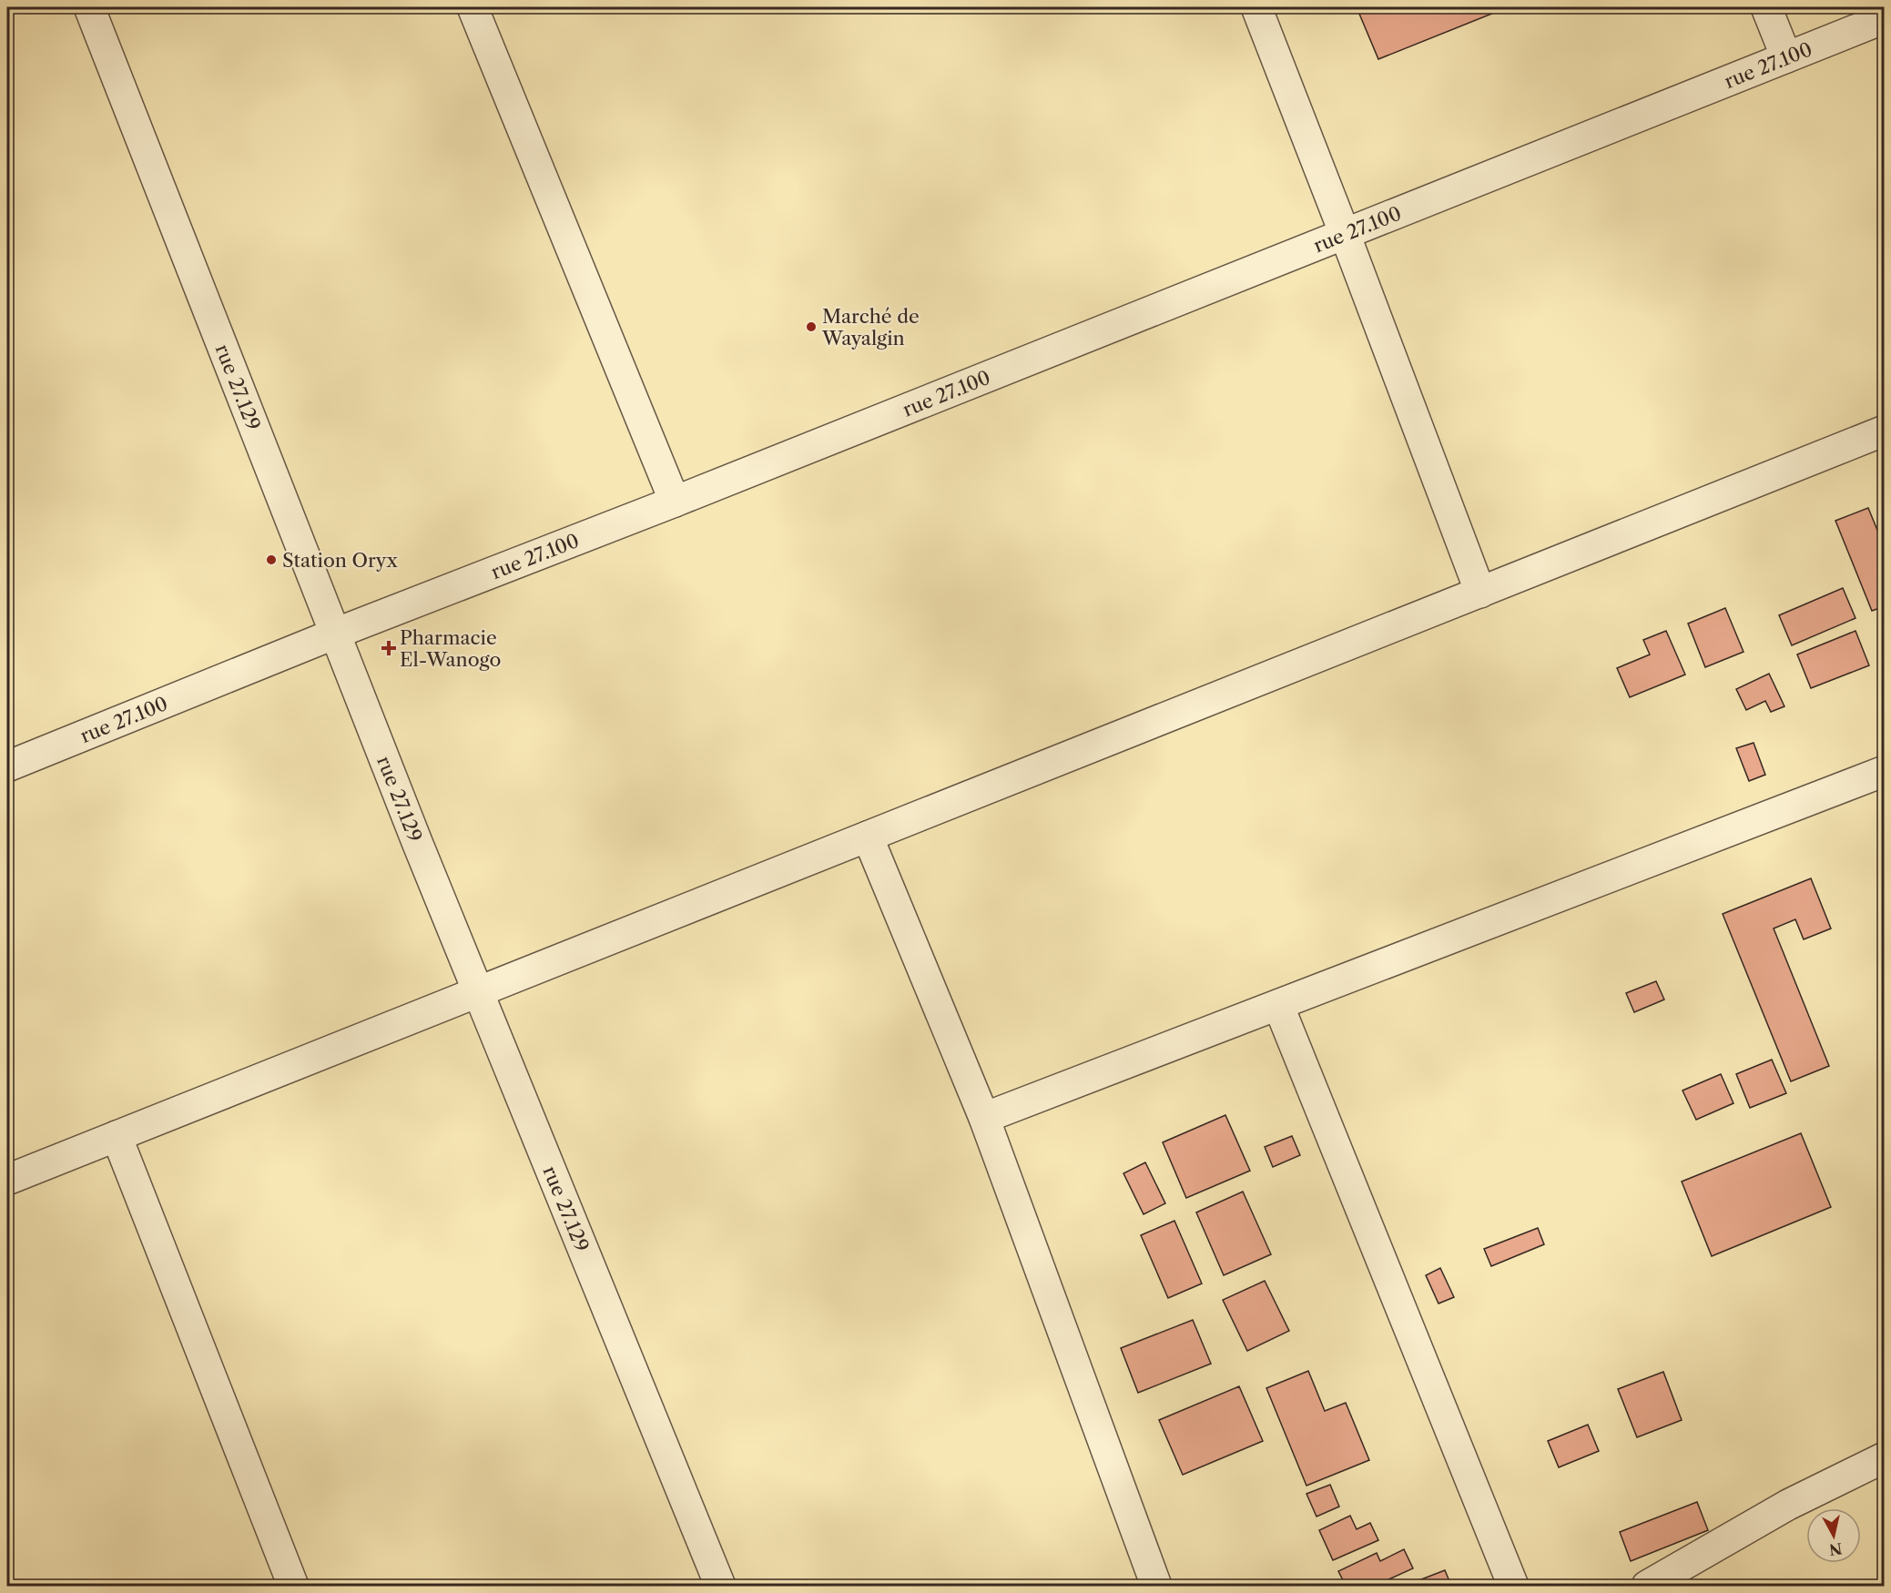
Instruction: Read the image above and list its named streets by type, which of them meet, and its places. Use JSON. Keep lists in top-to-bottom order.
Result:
{
  "streets": {
    "street": ["rue 27.100", "rue 27.129"]
  },
  "crossings": [
    ["rue 27.100", "rue 27.129"]
  ],
  "places": {
    "other": ["Marché de Wayalgin", "Station Oryx"],
    "health": ["Pharmacie El-Wanogo"]
  },
  "north": "bottom"
}
